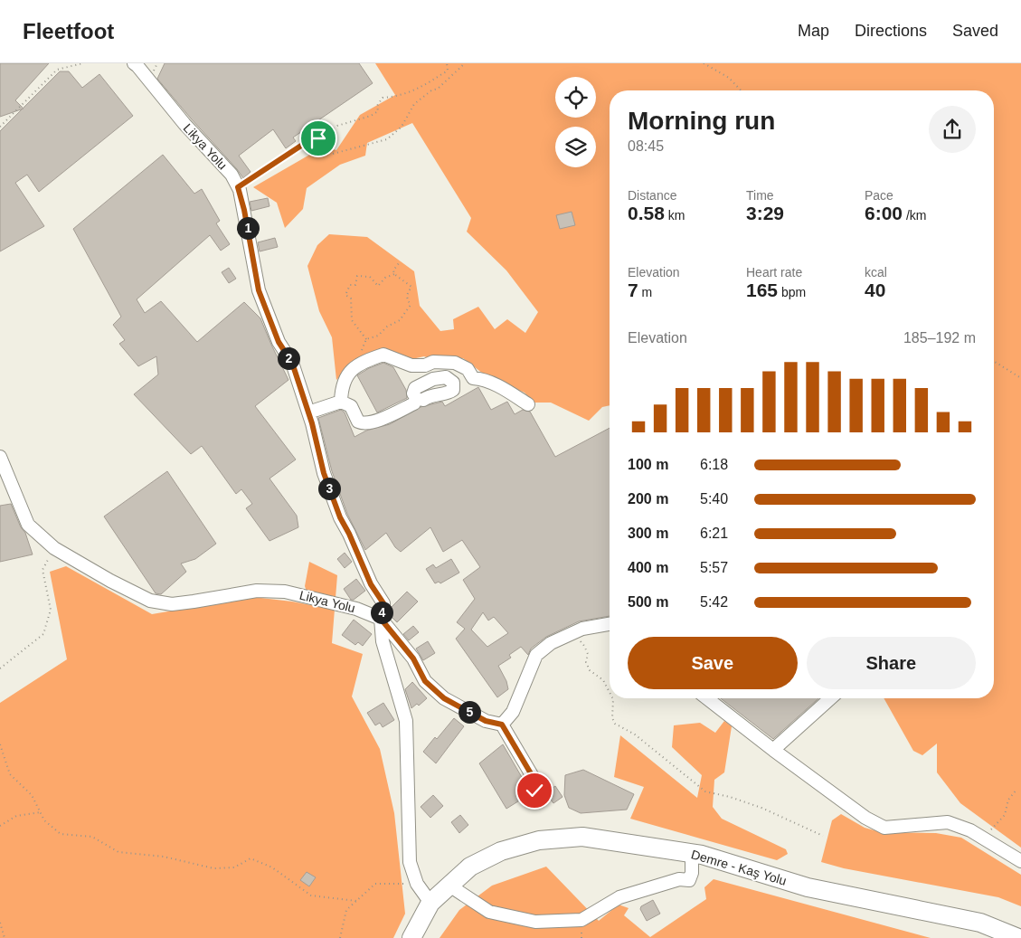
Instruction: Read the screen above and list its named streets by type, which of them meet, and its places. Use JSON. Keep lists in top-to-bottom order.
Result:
{
  "streets": {
    "highway": ["Demre - Kaş Yolu"],
    "street": ["Likya Yolu"]
  },
  "page": {
    "header": "Fleetfoot",
    "nav": ["Map", "Directions", "Saved"],
    "heading": ["Morning run", "08:45"],
    "stats": [
      ["Distance", "0.58 km"],
      ["Time", "3:29"],
      ["Pace", "6:00 /km"],
      ["Elevation", "7 m"],
      ["Heart rate", "165 bpm"],
      ["kcal", "40"]
    ],
    "pins": [
      "1",
      "2",
      "3",
      "4",
      "5"
    ],
    "chart": ["Elevation", "185–192 m"],
    "list": [
      {
        "name": "100 m",
        "note": "6:18"
      },
      {
        "name": "200 m",
        "note": "5:40"
      },
      {
        "name": "300 m",
        "note": "6:21"
      },
      {
        "name": "400 m",
        "note": "5:57"
      },
      {
        "name": "500 m",
        "note": "5:42"
      }
    ],
    "buttons": ["Save", "Share"]
  }
}
